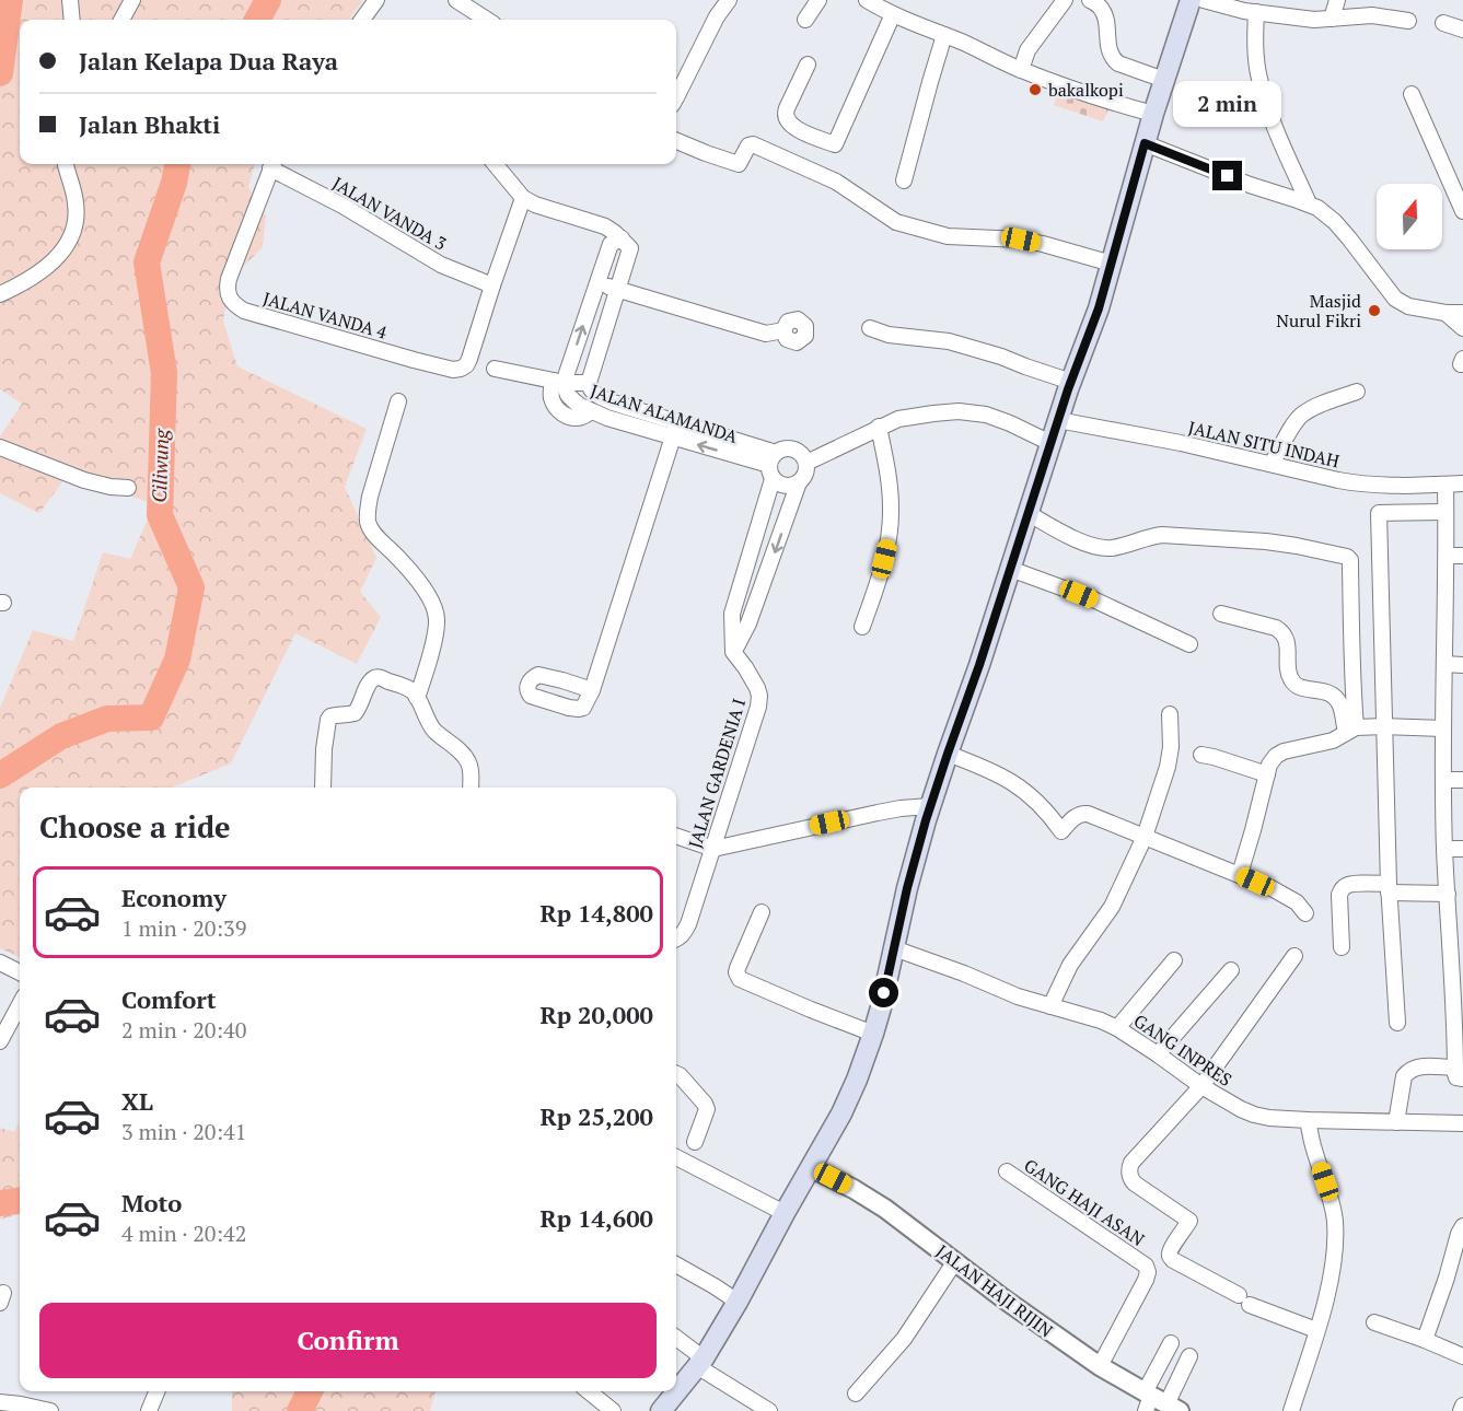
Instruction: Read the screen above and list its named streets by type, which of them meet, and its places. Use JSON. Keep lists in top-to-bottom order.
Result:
{
  "streets": {
    "street": [
      "JALAN VANDA 3",
      "JALAN VANDA 4",
      "JALAN ALAMANDA",
      "JALAN SITU INDAH",
      "JALAN GARDENIA I",
      "GANG INPRES",
      "GANG HAJI ASAN",
      "JALAN HAJI RIJIN"
    ]
  },
  "crossings": [
    ["JALAN VANDA 3", "JALAN VANDA 4"],
    ["GANG HAJI ASAN", "JALAN HAJI RIJIN"]
  ],
  "water": ["Ciliwung"],
  "places": ["bakalkopi", "Masjid Nurul Fikri"],
  "north": "top",
  "page": {
    "banner": ["Jalan Kelapa Dua Raya", "Jalan Bhakti"],
    "bubble": "2 min",
    "heading": "Choose a ride",
    "list": [
      {
        "name": "Economy",
        "note": "1 min · 20:39",
        "value": "Rp 14,800"
      },
      {
        "name": "Comfort",
        "note": "2 min · 20:40",
        "value": "Rp 20,000"
      },
      {
        "name": "XL",
        "note": "3 min · 20:41",
        "value": "Rp 25,200"
      },
      {
        "name": "Moto",
        "note": "4 min · 20:42",
        "value": "Rp 14,600"
      }
    ],
    "buttons": "Confirm"
  }
}
